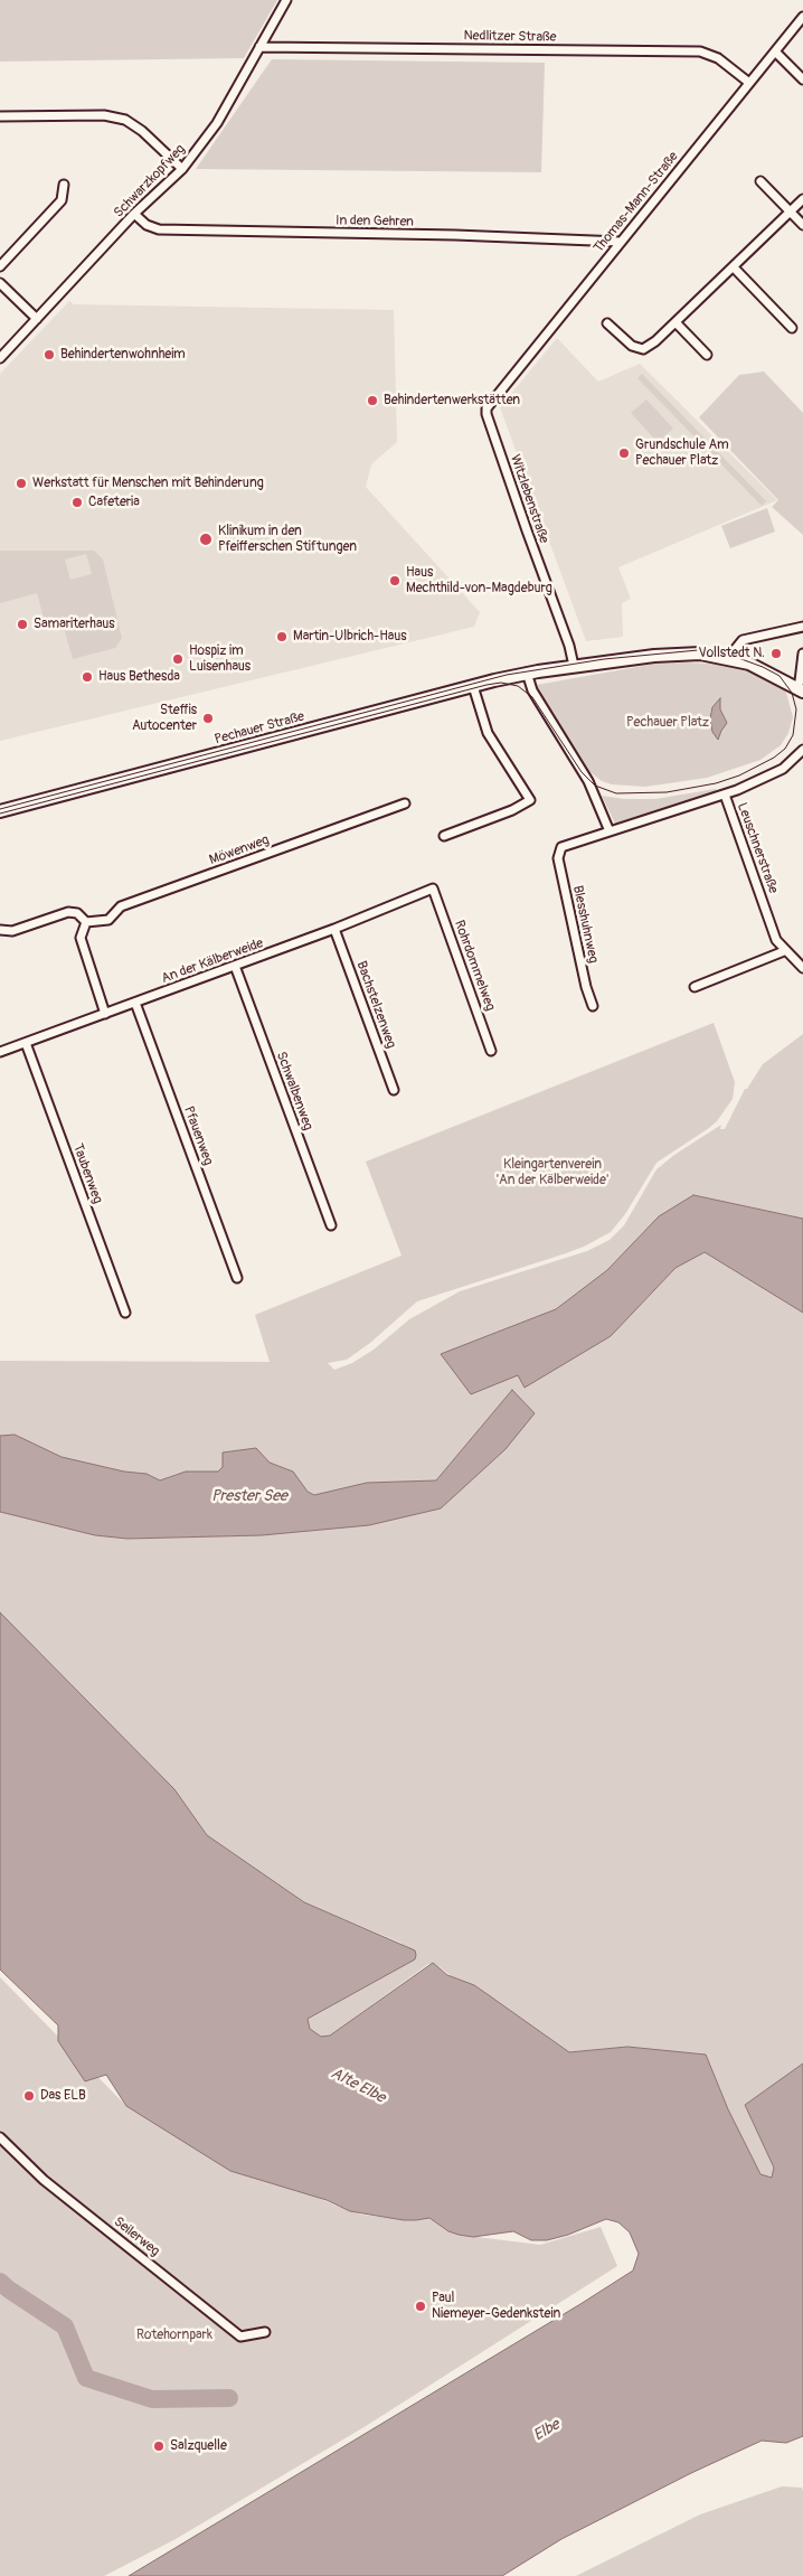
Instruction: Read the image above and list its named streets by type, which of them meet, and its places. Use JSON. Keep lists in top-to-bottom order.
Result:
{
  "streets": {
    "main road": ["Pechauer Straße"],
    "street": [
      "Nedlitzer Straße",
      "Schwarzkopfweg",
      "Thomas-Mann-Straße",
      "In den Gehren",
      "Witzlebenstraße",
      "Leuschnerstraße",
      "Möwenweg",
      "Blesshuhnweg",
      "An der Kälberweide",
      "Rohrdommelweg",
      "Bachstelzenweg",
      "Schwalbenweg",
      "Pfauenweg",
      "Taubenweg",
      "Seilerweg"
    ]
  },
  "crossings": [
    ["Nedlitzer Straße", "Schwarzkopfweg"],
    ["Nedlitzer Straße", "Thomas-Mann-Straße"],
    ["Schwarzkopfweg", "In den Gehren"],
    ["Thomas-Mann-Straße", "In den Gehren"],
    ["Thomas-Mann-Straße", "Witzlebenstraße"],
    ["Leuschnerstraße", "Blesshuhnweg"],
    ["An der Kälberweide", "Rohrdommelweg"],
    ["An der Kälberweide", "Bachstelzenweg"],
    ["An der Kälberweide", "Schwalbenweg"],
    ["An der Kälberweide", "Pfauenweg"],
    ["An der Kälberweide", "Taubenweg"]
  ],
  "water": ["Prester See", "Alte Elbe", "Elbe"],
  "parks": ["Pechauer Platz", "Kleingartenverein 'An der Kälberweide'", "Rotehornpark"],
  "places": [
    "Behindertenwohnheim",
    "Behindertenwerkstätten",
    "Grundschule Am Pechauer Platz",
    "Werkstatt für Menschen mit Behinderung",
    "Cafeteria",
    "Klinikum in den Pfeifferschen Stiftungen",
    "Haus Mechthild-von-Magdeburg",
    "Samariterhaus",
    "Martin-Ulbrich-Haus",
    "Vollstedt N.",
    "Hospiz im Luisenhaus",
    "Haus Bethesda",
    "Steffis Autocenter",
    "Das ELB",
    "Paul Niemeyer-Gedenkstein",
    "Salzquelle"
  ]
}
